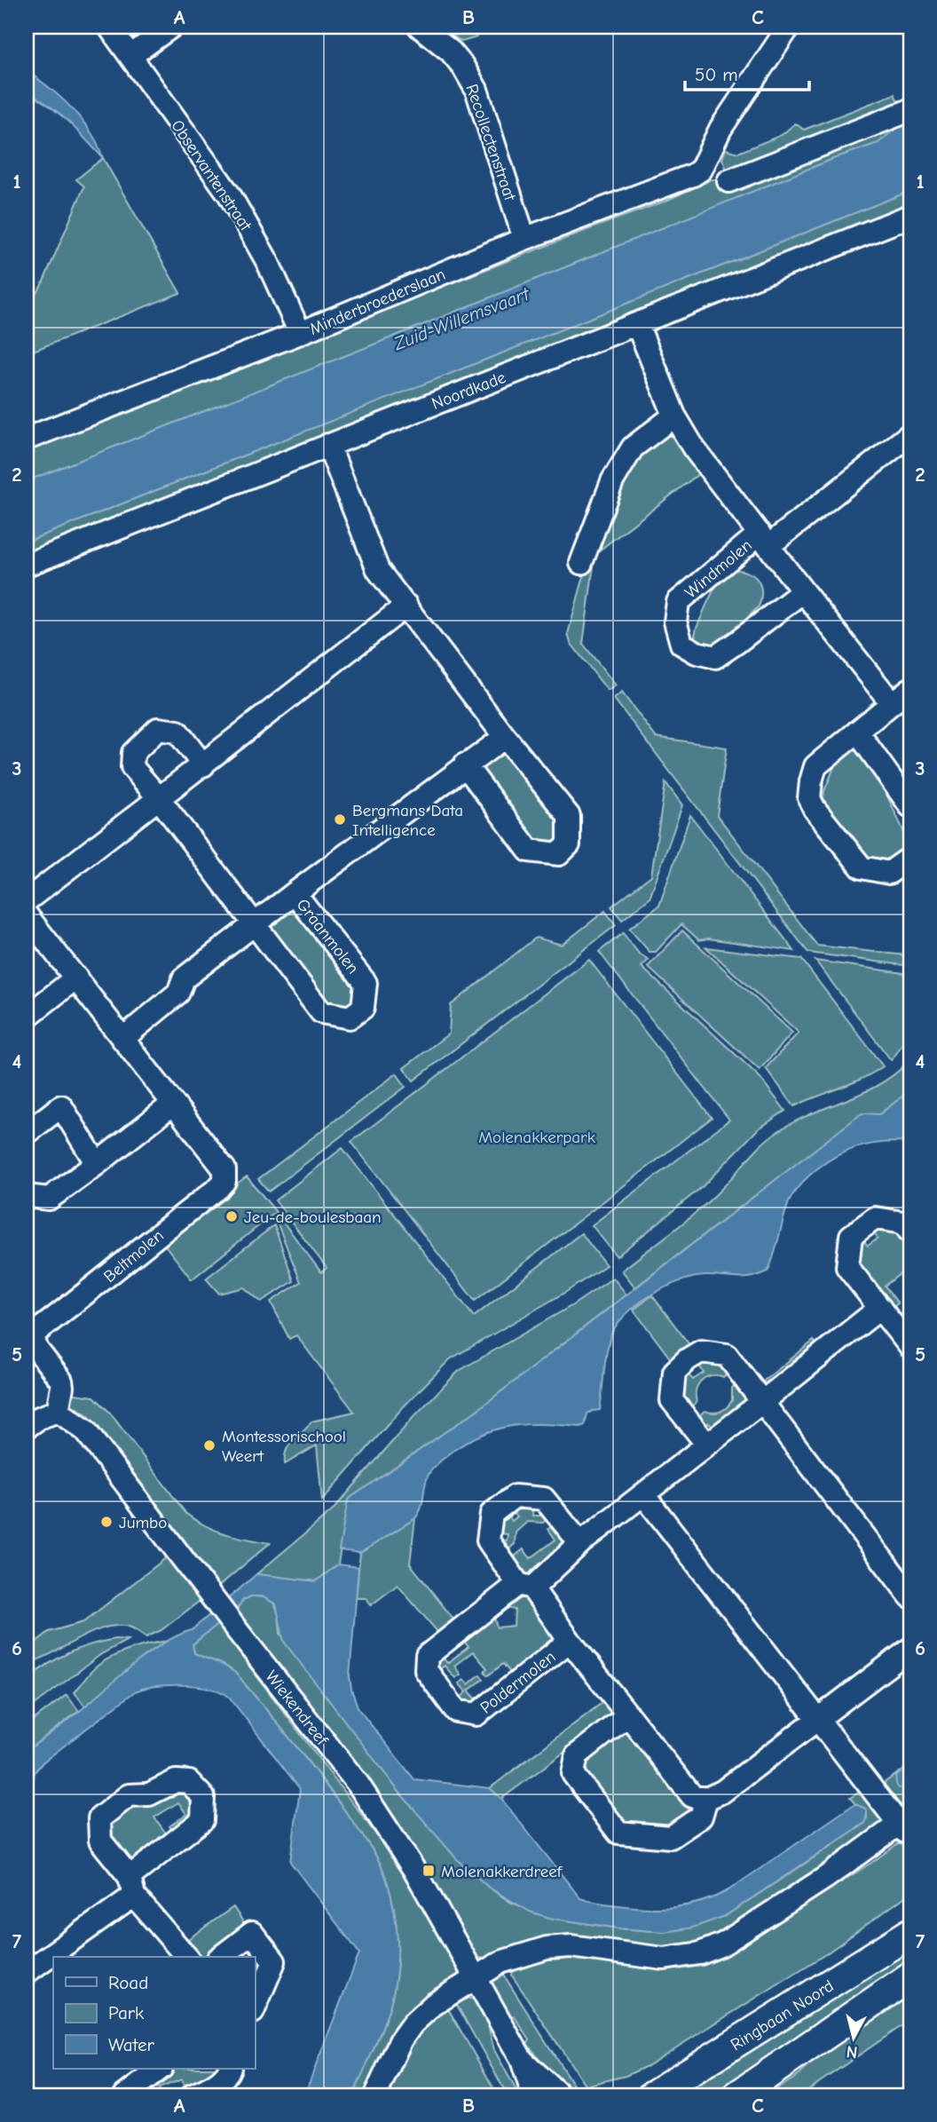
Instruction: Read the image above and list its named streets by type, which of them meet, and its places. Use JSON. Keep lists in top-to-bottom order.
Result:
{
  "streets": {
    "main road": ["Ringbaan Noord"],
    "street": [
      "Recollectenstraat",
      "Observantenstraat",
      "Minderbroederslaan",
      "Noordkade",
      "Windmolen",
      "Graanmolen",
      "Beltmolen",
      "Poldermolen",
      "Wiekendreef"
    ]
  },
  "crossings": [
    ["Recollectenstraat", "Minderbroederslaan"],
    ["Observantenstraat", "Minderbroederslaan"],
    ["Noordkade", "Windmolen"],
    ["Graanmolen", "Beltmolen"],
    ["Beltmolen", "Wiekendreef"]
  ],
  "water": ["Zuid-Willemsvaart"],
  "parks": ["Molenakkerpark"],
  "places": {
    "other": [
      "Bergmans Data Intelligence",
      "Jeu-de-boulesbaan",
      "Montessorischool Weert",
      "Jumbo"
    ],
    "transit": ["Molenakkerdreef"]
  },
  "legend": ["Road", "Park", "Water"],
  "scale_bar": "50 m",
  "north": "bottom",
  "grid": {
    "columns": ["A", "B", "C"],
    "rows": [
      "1",
      "2",
      "3",
      "4",
      "5",
      "6",
      "7"
    ]
  }
}
